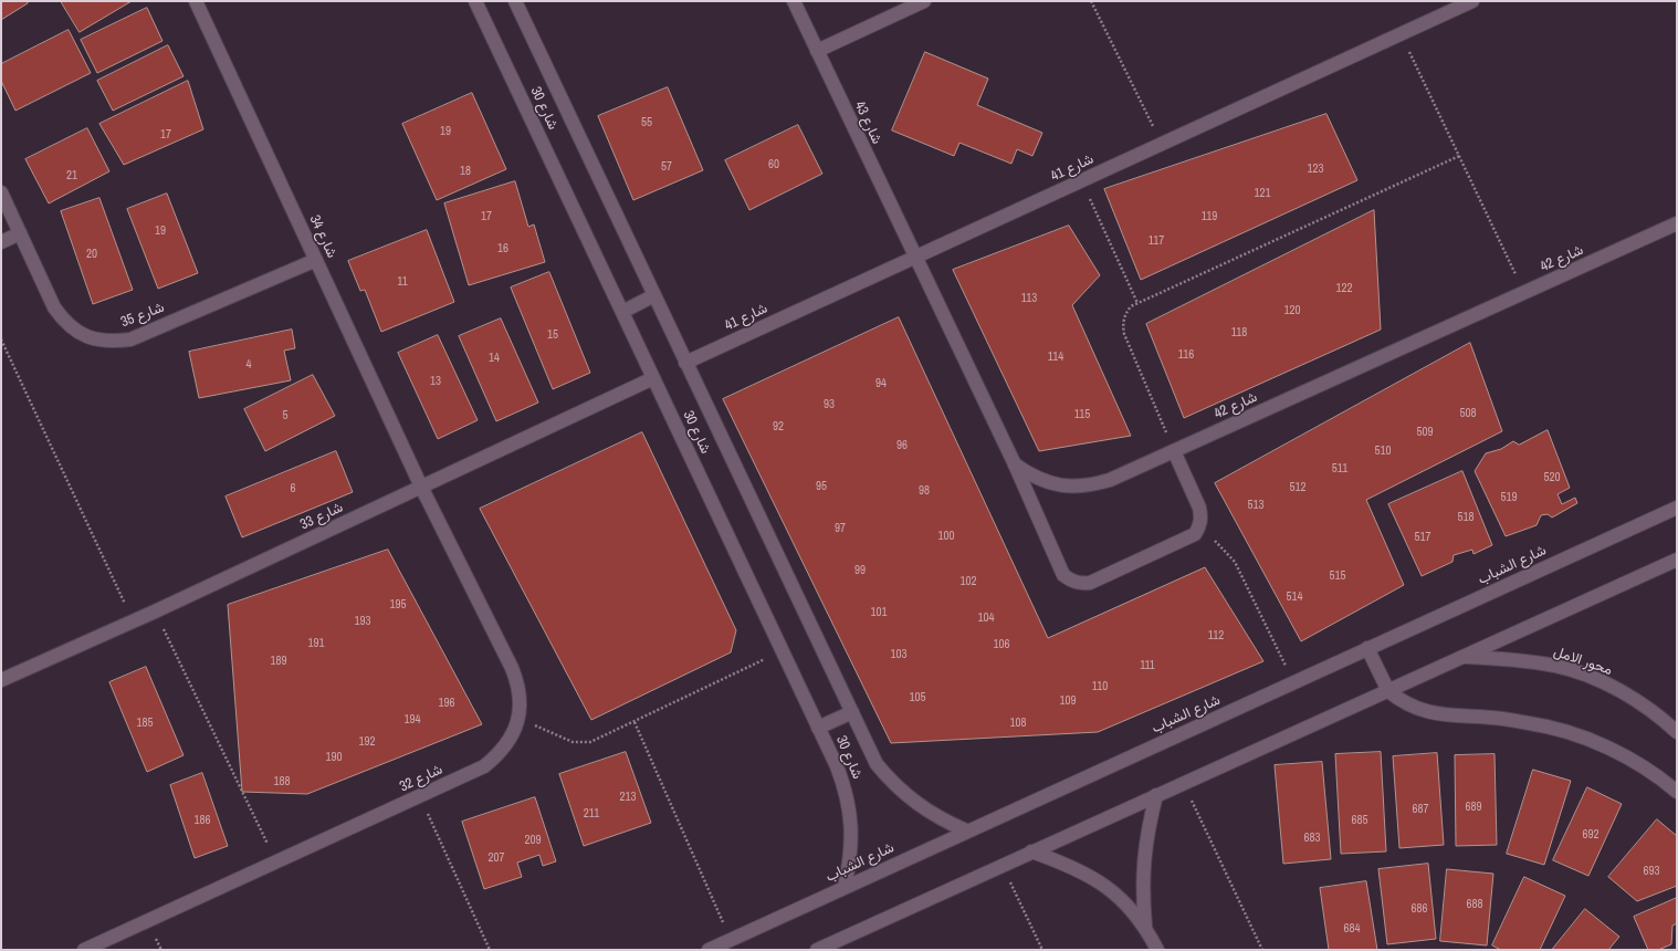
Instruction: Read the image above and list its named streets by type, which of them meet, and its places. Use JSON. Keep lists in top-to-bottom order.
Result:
{
  "streets": {
    "street": [
      "شارع 30",
      "شارع 43",
      "شارع 41",
      "شارع 34",
      "شارع 42",
      "شارع 35",
      "شارع 33",
      "شارع الشباب",
      "محور الامل",
      "شارع 32"
    ]
  },
  "crossings": [
    ["شارع 30", "شارع 41"],
    ["شارع 30", "شارع 33"],
    ["شارع 30", "شارع الشباب"],
    ["شارع 43", "شارع 41"],
    ["شارع 43", "شارع 42"],
    ["شارع 41", "شارع 42"],
    ["شارع 34", "شارع 35"],
    ["شارع 34", "شارع 33"],
    ["شارع 34", "شارع 32"],
    ["شارع 33", "شارع 32"]
  ],
  "house_numbers": [
    "55",
    "19",
    "17",
    "60",
    "57",
    "123",
    "18",
    "21",
    "121",
    "17",
    "119",
    "19",
    "117",
    "16",
    "20",
    "11",
    "122",
    "113",
    "120",
    "118",
    "15",
    "116",
    "114",
    "14",
    "4",
    "13",
    "94",
    "93",
    "508",
    "115",
    "5",
    "92",
    "509",
    "96",
    "510",
    "511",
    "520",
    "95",
    "512",
    "6",
    "98",
    "519",
    "513",
    "518",
    "97",
    "100",
    "517",
    "99",
    "515",
    "102",
    "514",
    "195",
    "101",
    "104",
    "193",
    "112",
    "191",
    "106",
    "103",
    "189",
    "111",
    "110",
    "105",
    "109",
    "196",
    "194",
    "185",
    "108",
    "192",
    "190",
    "188",
    "213",
    "689",
    "687",
    "211",
    "186",
    "685",
    "692",
    "683",
    "209",
    "207",
    "693",
    "688",
    "686",
    "684"
  ]
}
